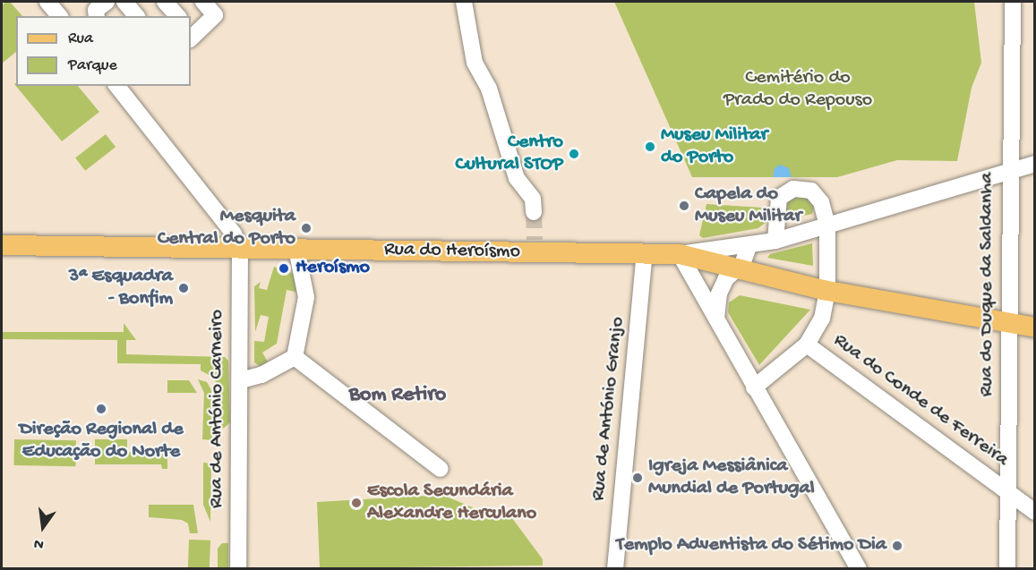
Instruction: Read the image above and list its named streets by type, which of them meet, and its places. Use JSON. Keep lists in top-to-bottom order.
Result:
{
  "streets": {
    "main road": ["Rua do Heroísmo"],
    "street": [
      "Rua do Duque da Saldanha",
      "Rua do Conde de Ferreira",
      "Rua de António Carneiro",
      "Rua de António Granjo"
    ]
  },
  "crossings": [
    ["Rua do Heroísmo", "Rua do Duque da Saldanha"],
    ["Rua do Heroísmo", "Rua de António Carneiro"],
    ["Rua do Heroísmo", "Rua de António Granjo"],
    ["Rua do Duque da Saldanha", "Rua do Conde de Ferreira"]
  ],
  "districts": ["Bom Retiro"],
  "parks": ["Cemitério do Prado do Repouso"],
  "places": [
    "Museu Militar do Porto",
    "Centro Cultural STOP",
    "Capela do Museu Militar",
    "Mesquita Central do Porto",
    "Heroísmo",
    "3ª Esquadra - Bonfim",
    "Direção Regional de Educação do Norte",
    "Igreja Messiânica Mundial de Portugal",
    "Escola Secundária Alexandre Herculano",
    "Templo Adventista do Sétimo Dia"
  ],
  "legend": ["Rua", "Parque"],
  "north": "bottom"
}
